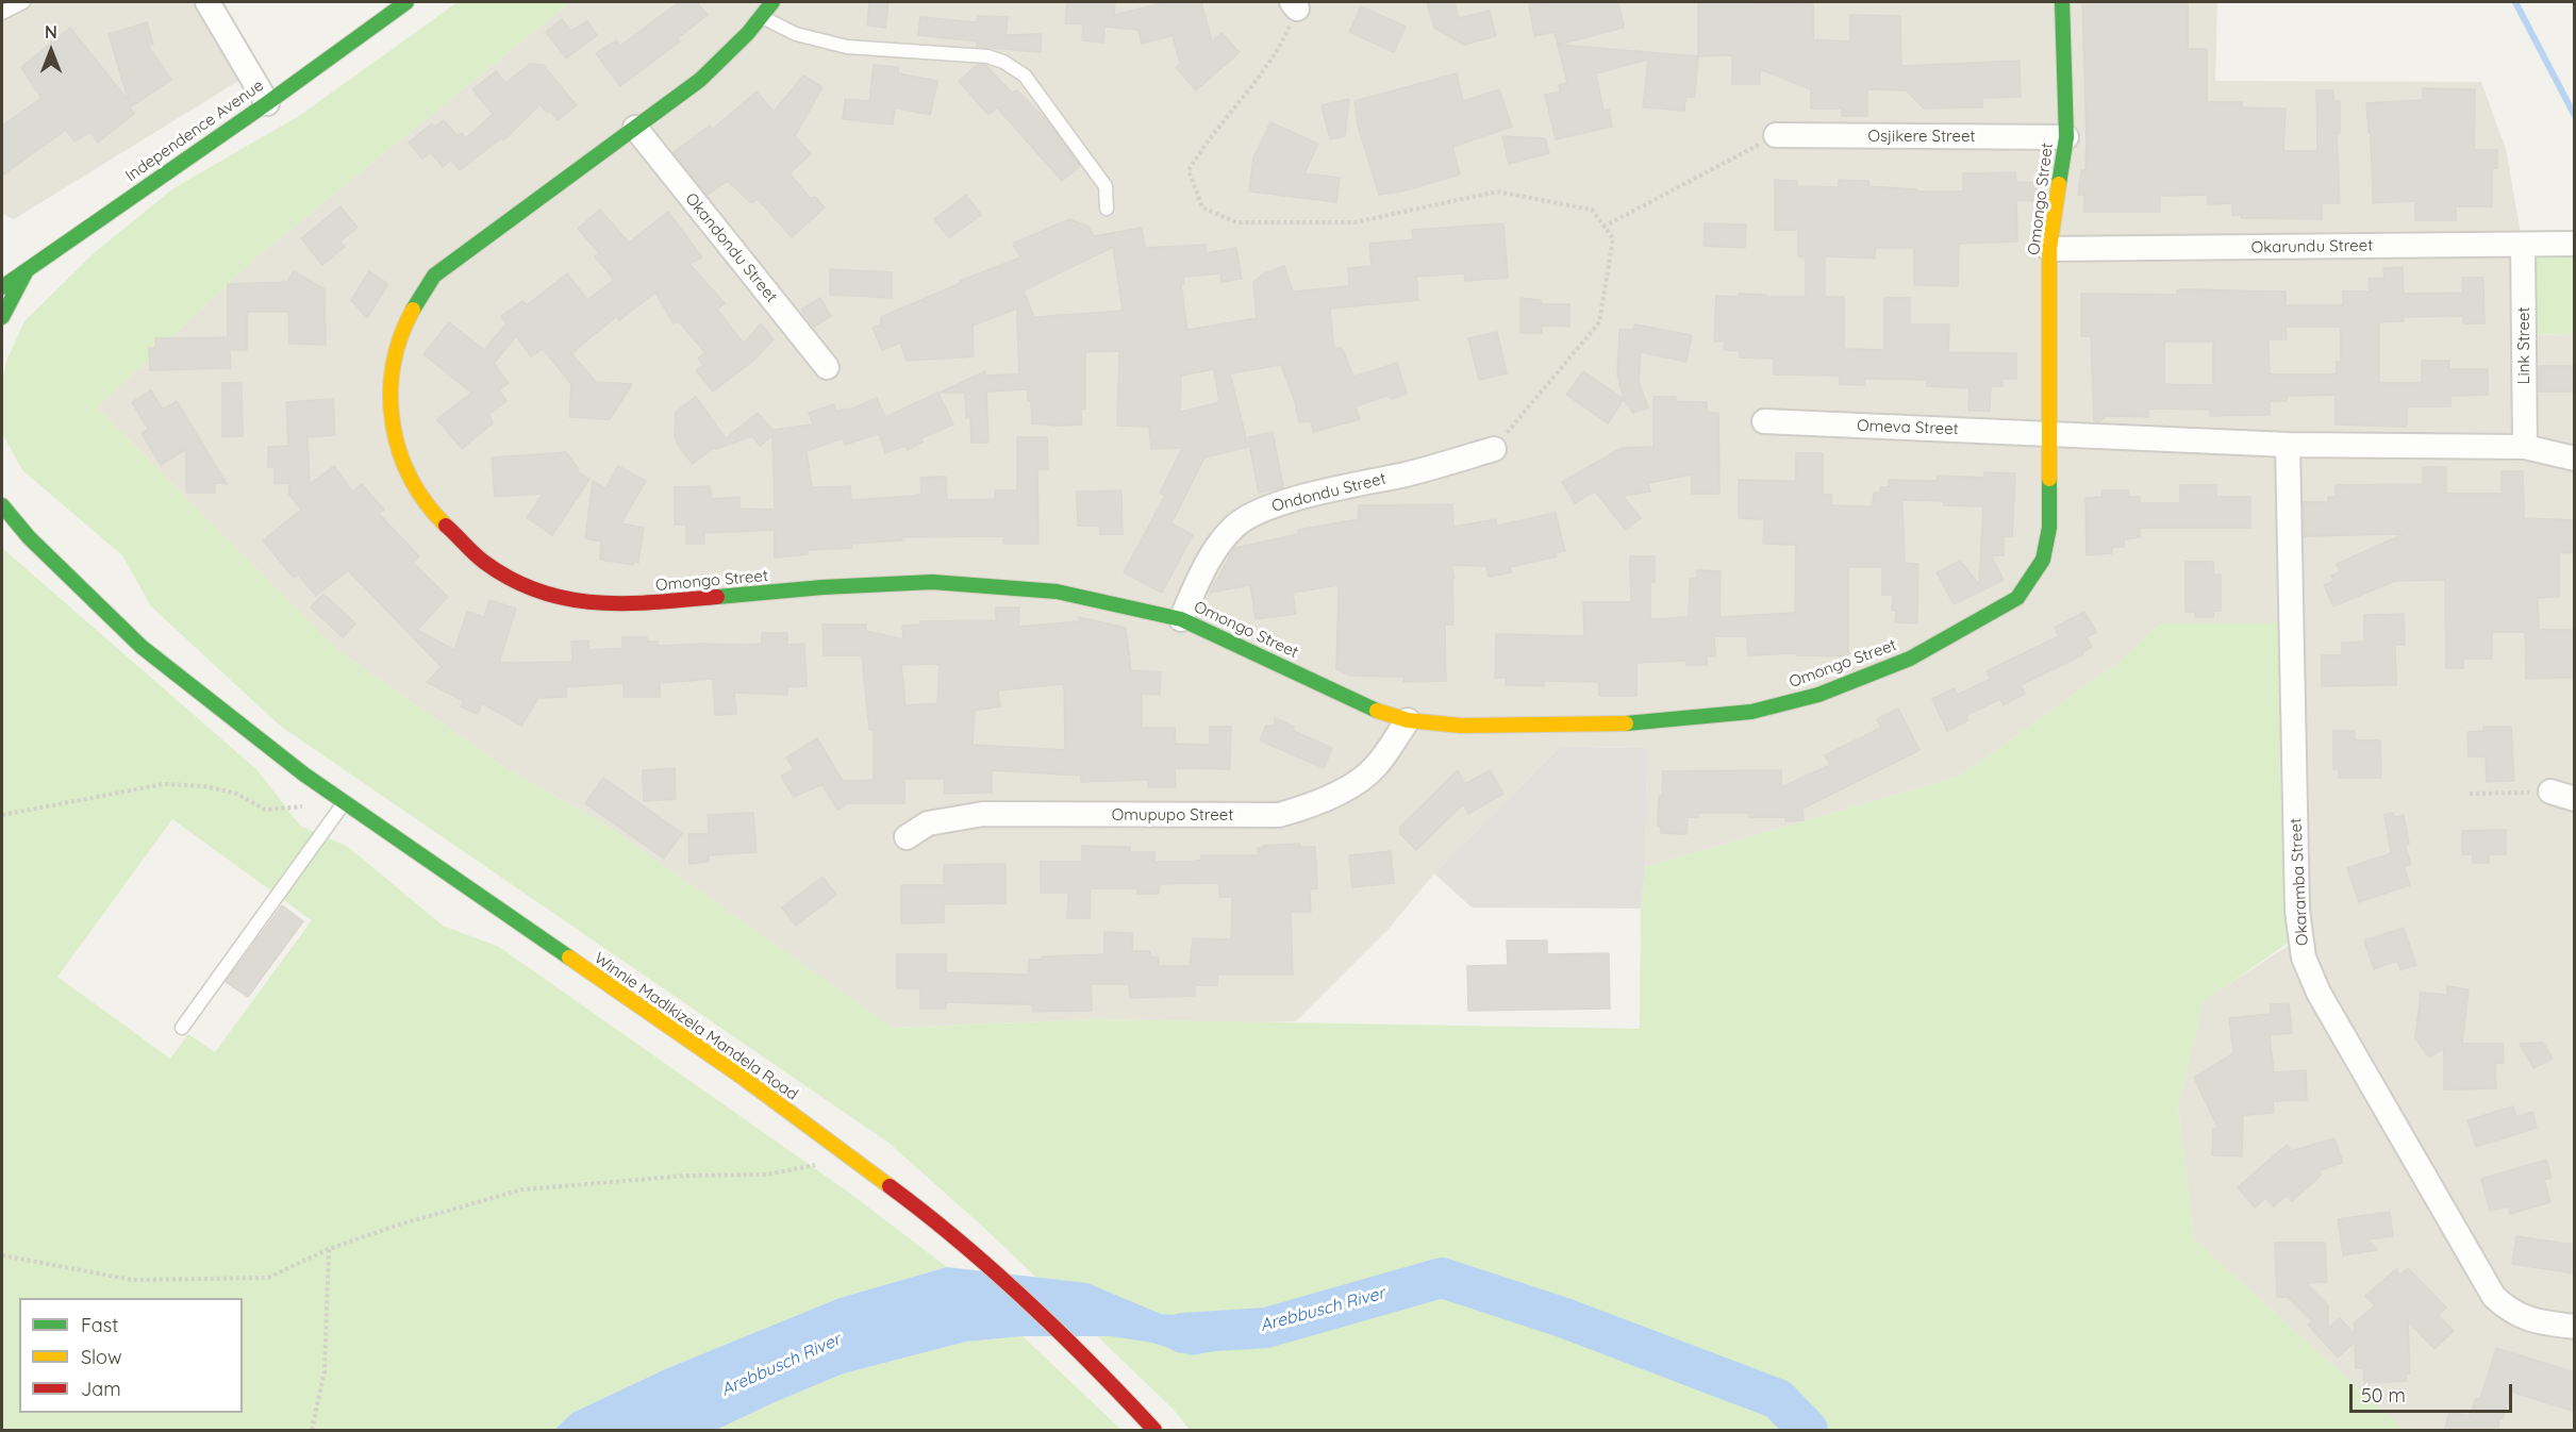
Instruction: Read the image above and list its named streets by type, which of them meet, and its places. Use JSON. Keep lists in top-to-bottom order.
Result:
{
  "streets": {
    "street": [
      "Independence Avenue",
      "Osjikere Street",
      "Omongo Street",
      "Okarundu Street",
      "Okandondu Street",
      "Link Street",
      "Omeva Street",
      "Ondondu Street",
      "Omupupo Street",
      "Okaramba Street",
      "Winnie Madikizela Mandela Road"
    ]
  },
  "crossings": [
    ["Osjikere Street", "Omongo Street"],
    ["Omongo Street", "Okarundu Street"],
    ["Omongo Street", "Okandondu Street"],
    ["Omongo Street", "Omeva Street"],
    ["Omongo Street", "Ondondu Street"],
    ["Omongo Street", "Omupupo Street"],
    ["Okarundu Street", "Link Street"]
  ],
  "water": ["Arebbusch River"],
  "legend": ["Fast", "Slow", "Jam"],
  "scale_bar": "50 m",
  "north": "top"
}
